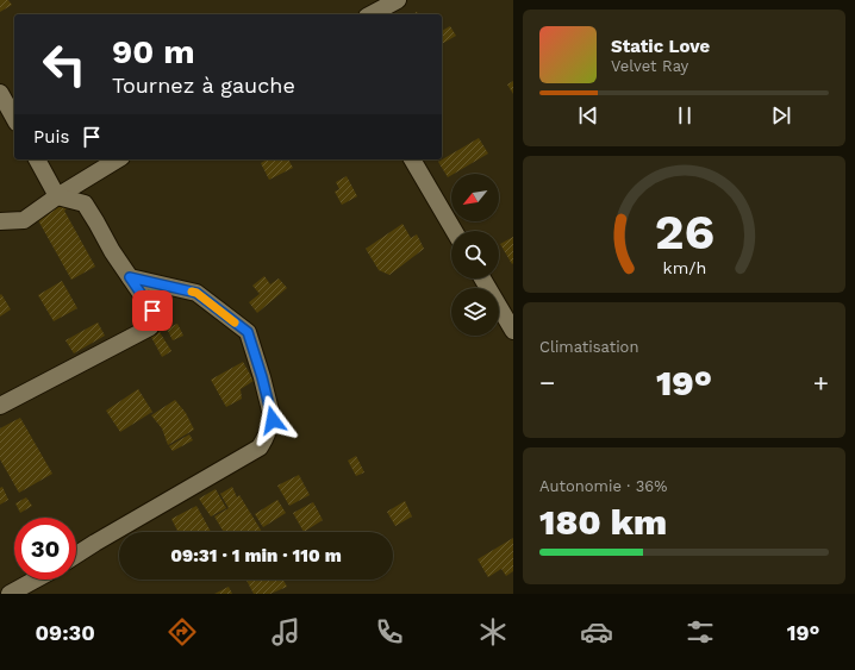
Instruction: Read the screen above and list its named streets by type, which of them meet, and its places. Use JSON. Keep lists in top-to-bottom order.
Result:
{
  "north": "bottom left",
  "page": {
    "turn": ["90 m", "Tournez à gauche"],
    "song": ["Static Love", "Velvet Ray"],
    "then": "Puis",
    "tile": [
      "Climatisation",
      ["Autonomie · 36%", "180 km"]
    ],
    "heat": ["−", "19°", "+"],
    "limit": "30",
    "trip": "09:31 · 1 min · 110 m",
    "tabs": ["09:30", "19°"],
    "gauge": ["26", "km/h"]
  }
}
